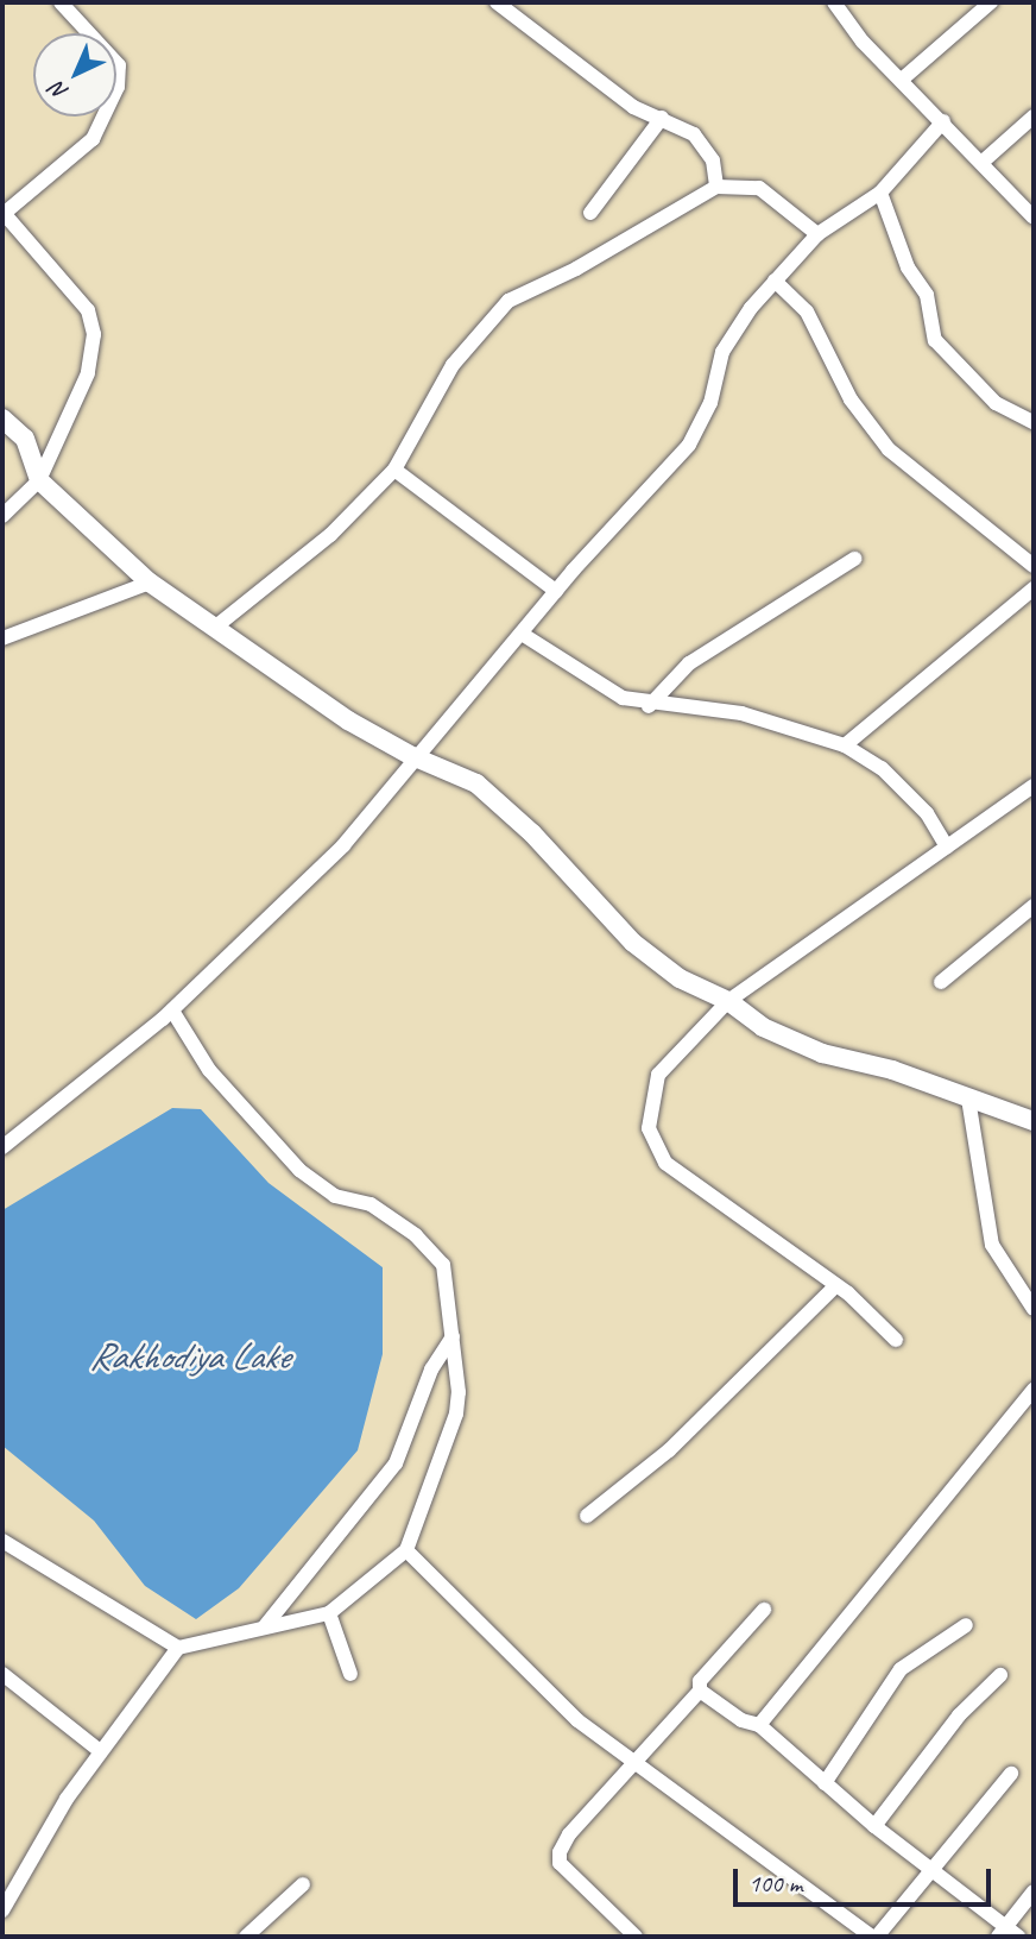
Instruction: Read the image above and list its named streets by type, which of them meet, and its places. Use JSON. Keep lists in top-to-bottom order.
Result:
{
  "water": ["Rakhodiya Lake"],
  "scale_bar": "100 m",
  "north": "bottom left"
}
